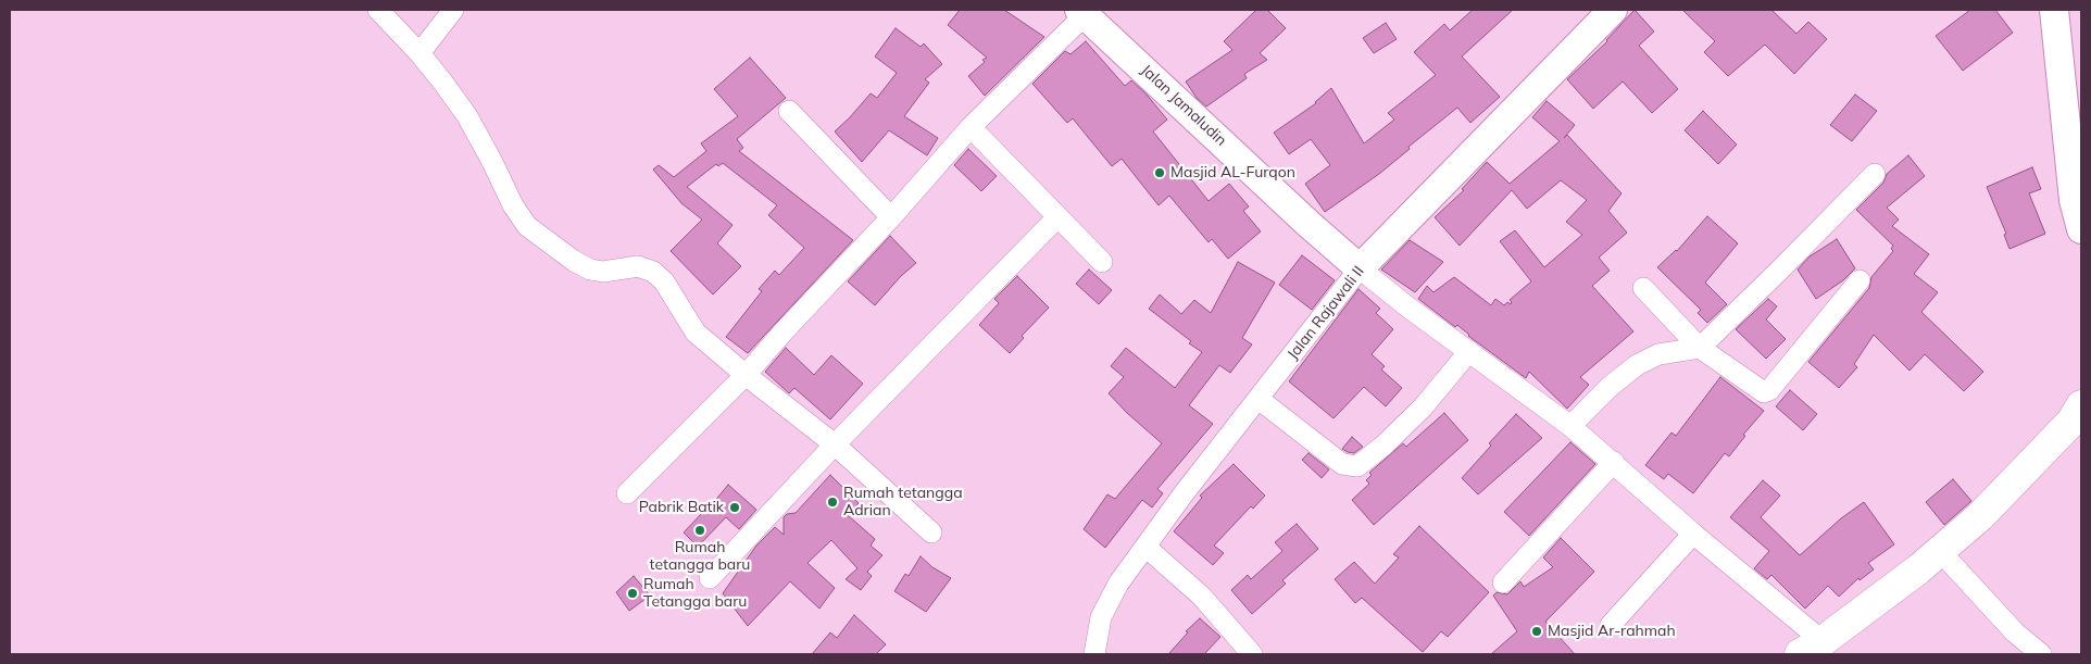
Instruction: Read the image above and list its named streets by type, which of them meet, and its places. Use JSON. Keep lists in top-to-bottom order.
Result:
{
  "streets": {
    "street": ["Jalan Jamaludin", "Jalan Rajawali II"]
  },
  "crossings": [
    ["Jalan Jamaludin", "Jalan Rajawali II"]
  ],
  "places": [
    "Masjid AL-Furqon",
    "Rumah tetangga Adrian",
    "Pabrik Batik",
    "Rumah tetangga baru",
    "Rumah Tetangga baru",
    "Masjid Ar-rahmah"
  ]
}
